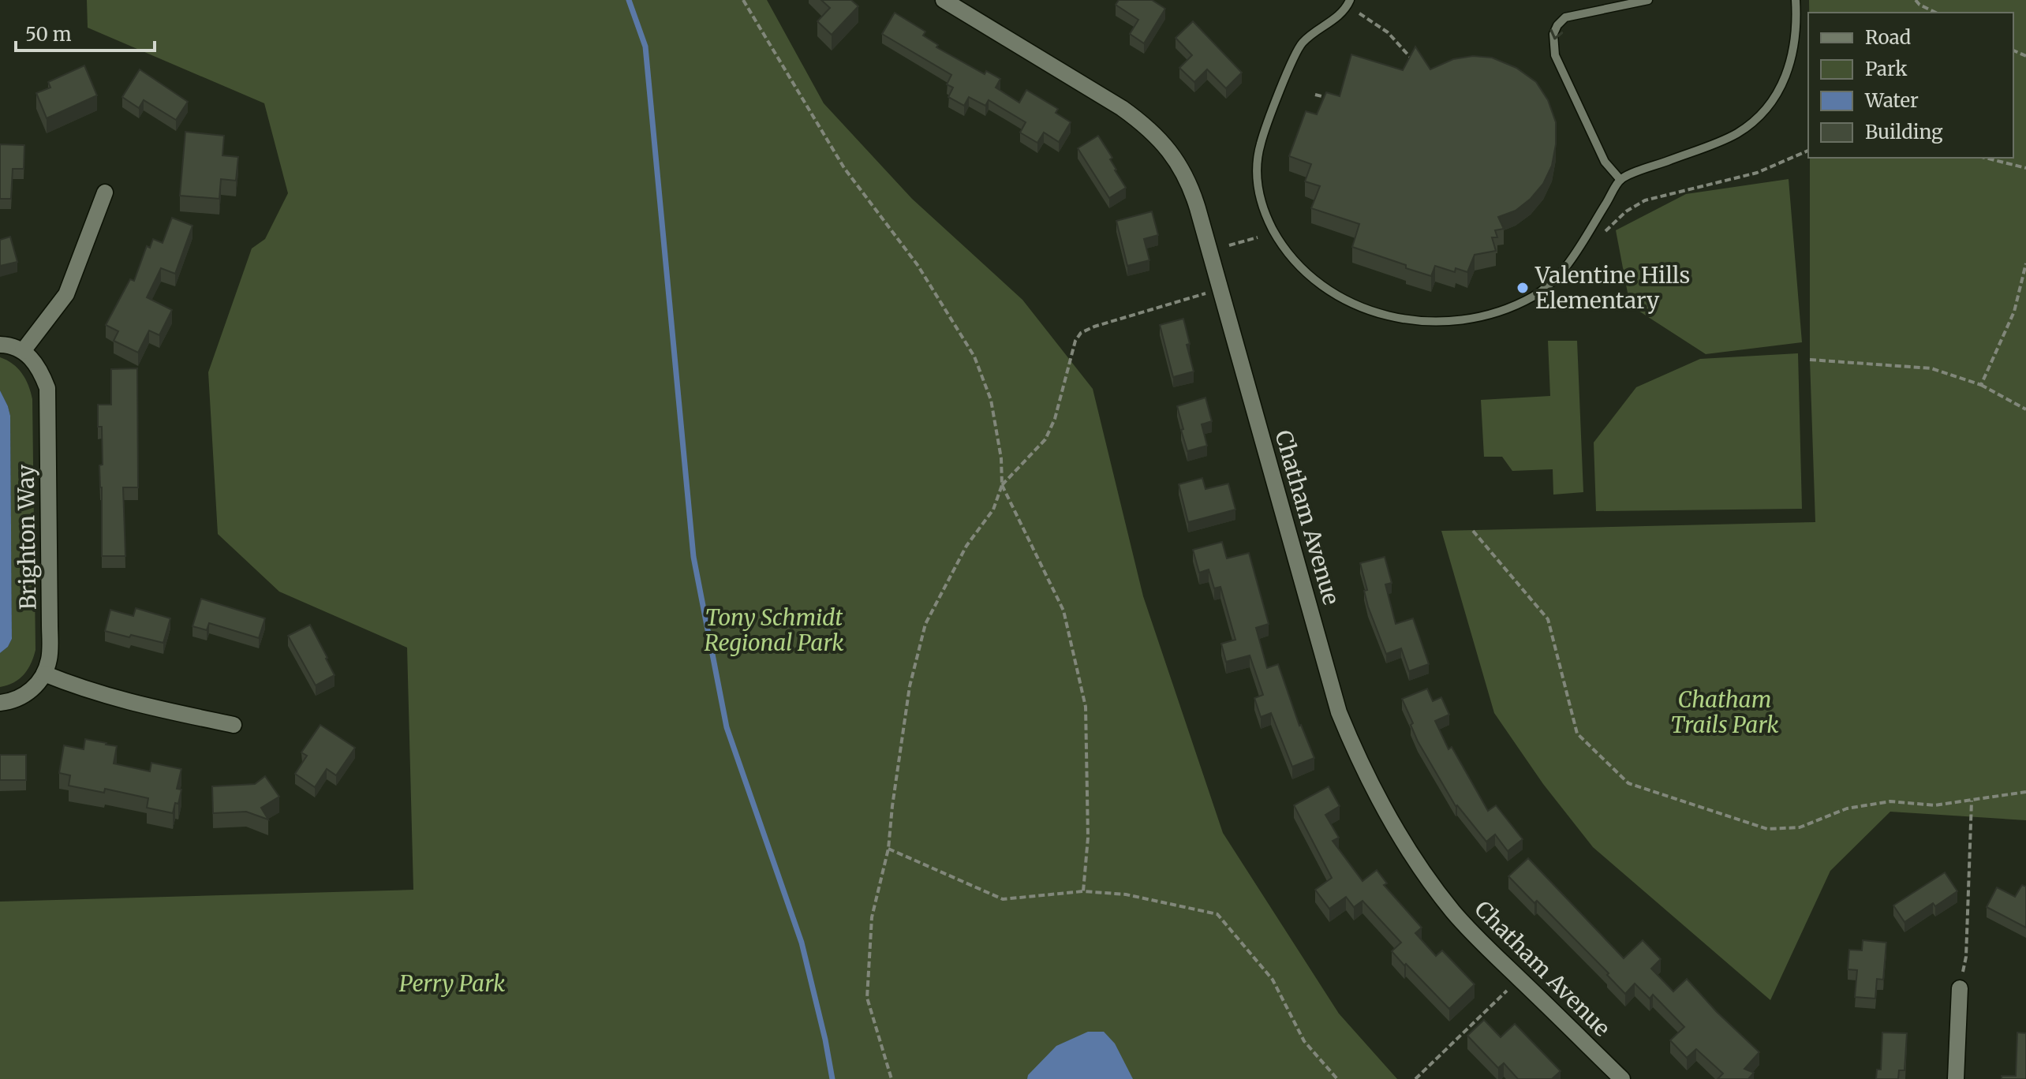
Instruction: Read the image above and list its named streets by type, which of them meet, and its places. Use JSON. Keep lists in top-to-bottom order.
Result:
{
  "streets": {
    "street": ["Chatham Avenue", "Brighton Way"]
  },
  "parks": ["Tony Schmidt Regional Park", "Chatham Trails Park", "Perry Park"],
  "places": ["Valentine Hills Elementary"],
  "legend": [
    "Road",
    "Park",
    "Water",
    "Building"
  ],
  "scale_bar": "50 m"
}
